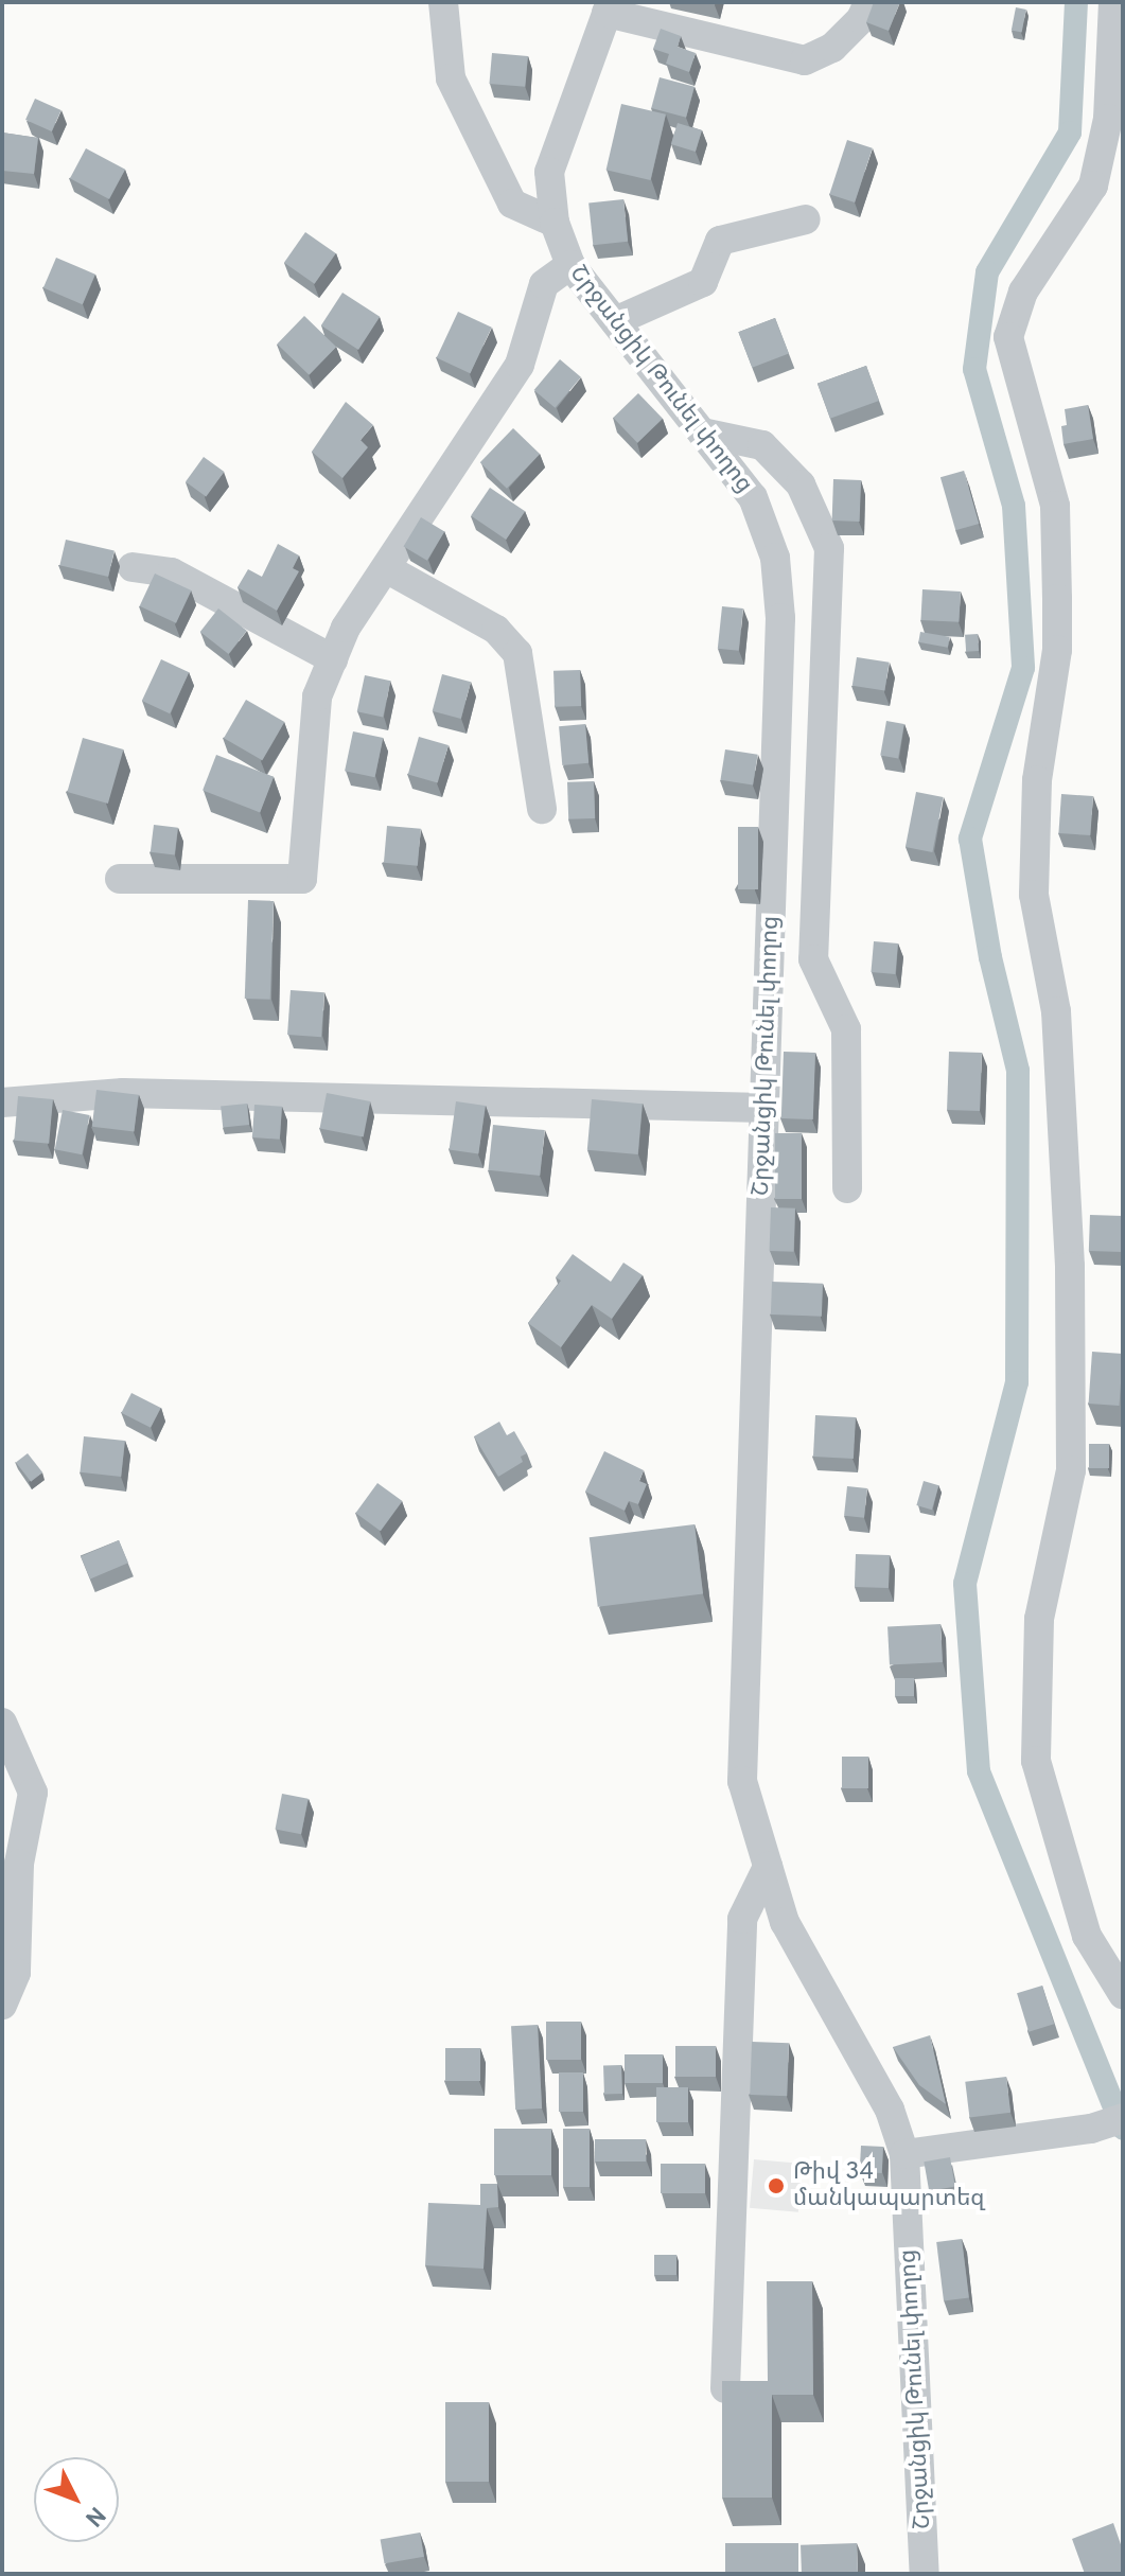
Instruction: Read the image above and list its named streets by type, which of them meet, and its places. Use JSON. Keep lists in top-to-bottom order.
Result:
{
  "streets": {
    "street": ["Շրջանցիկ Թունել փողոց"]
  },
  "places": ["Թիվ 34 մանկապարտեզ"],
  "north": "bottom right"
}
